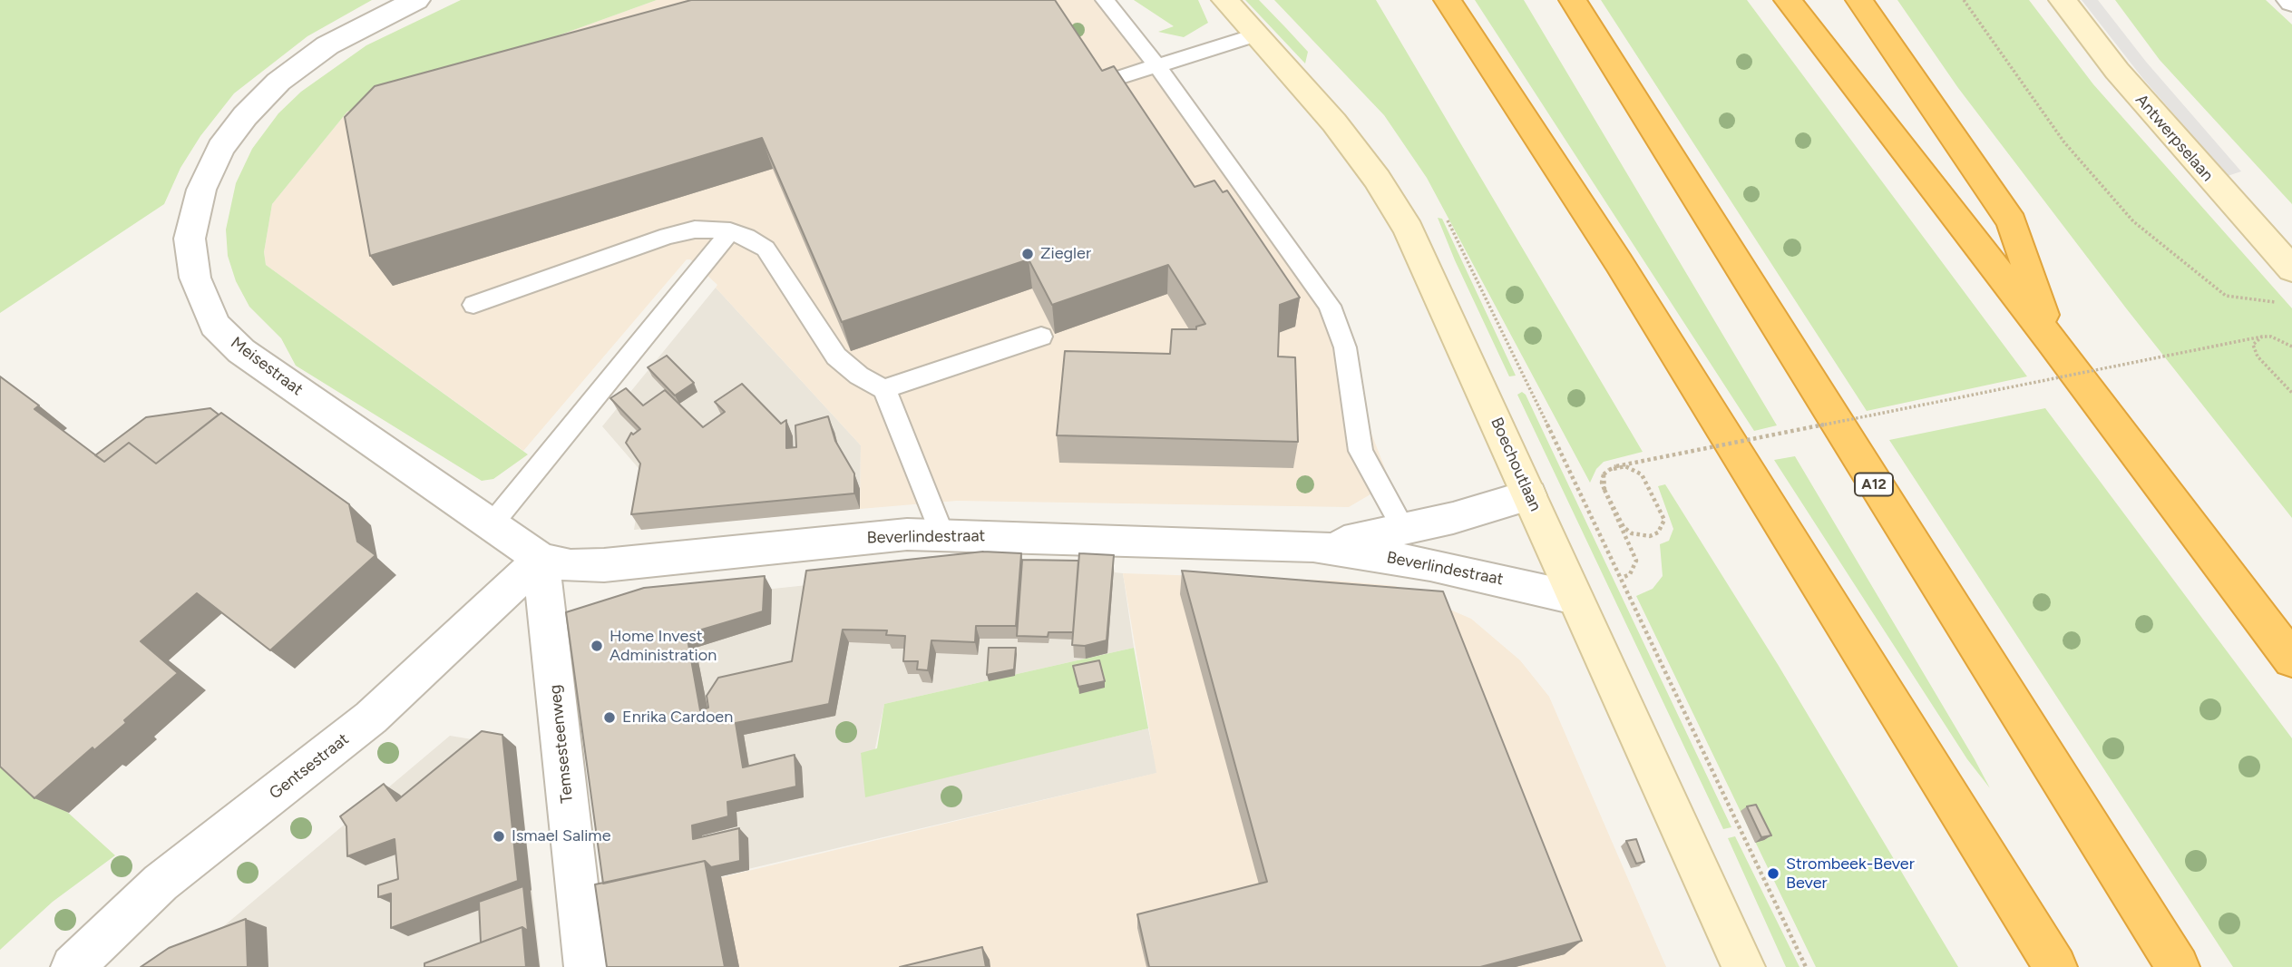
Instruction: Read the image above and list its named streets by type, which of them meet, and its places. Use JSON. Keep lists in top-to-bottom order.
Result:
{
  "streets": {
    "highway": ["A12"],
    "main road": ["Antwerpselaan", "Boechoutlaan"],
    "street": [
      "Meisestraat",
      "Beverlindestraat",
      "Temsesteenweg",
      "Gentsestraat"
    ]
  },
  "crossings": [
    ["Meisestraat", "Beverlindestraat"],
    ["Meisestraat", "Temsesteenweg"],
    ["Meisestraat", "Gentsestraat"],
    ["Boechoutlaan", "Beverlindestraat"],
    ["Beverlindestraat", "Temsesteenweg"],
    ["Beverlindestraat", "Gentsestraat"],
    ["Temsesteenweg", "Gentsestraat"]
  ],
  "places": [
    "Ziegler",
    "Home Invest Administration",
    "Enrika Cardoen",
    "Ismael Salime",
    "Strombeek-Bever Bever"
  ]
}
